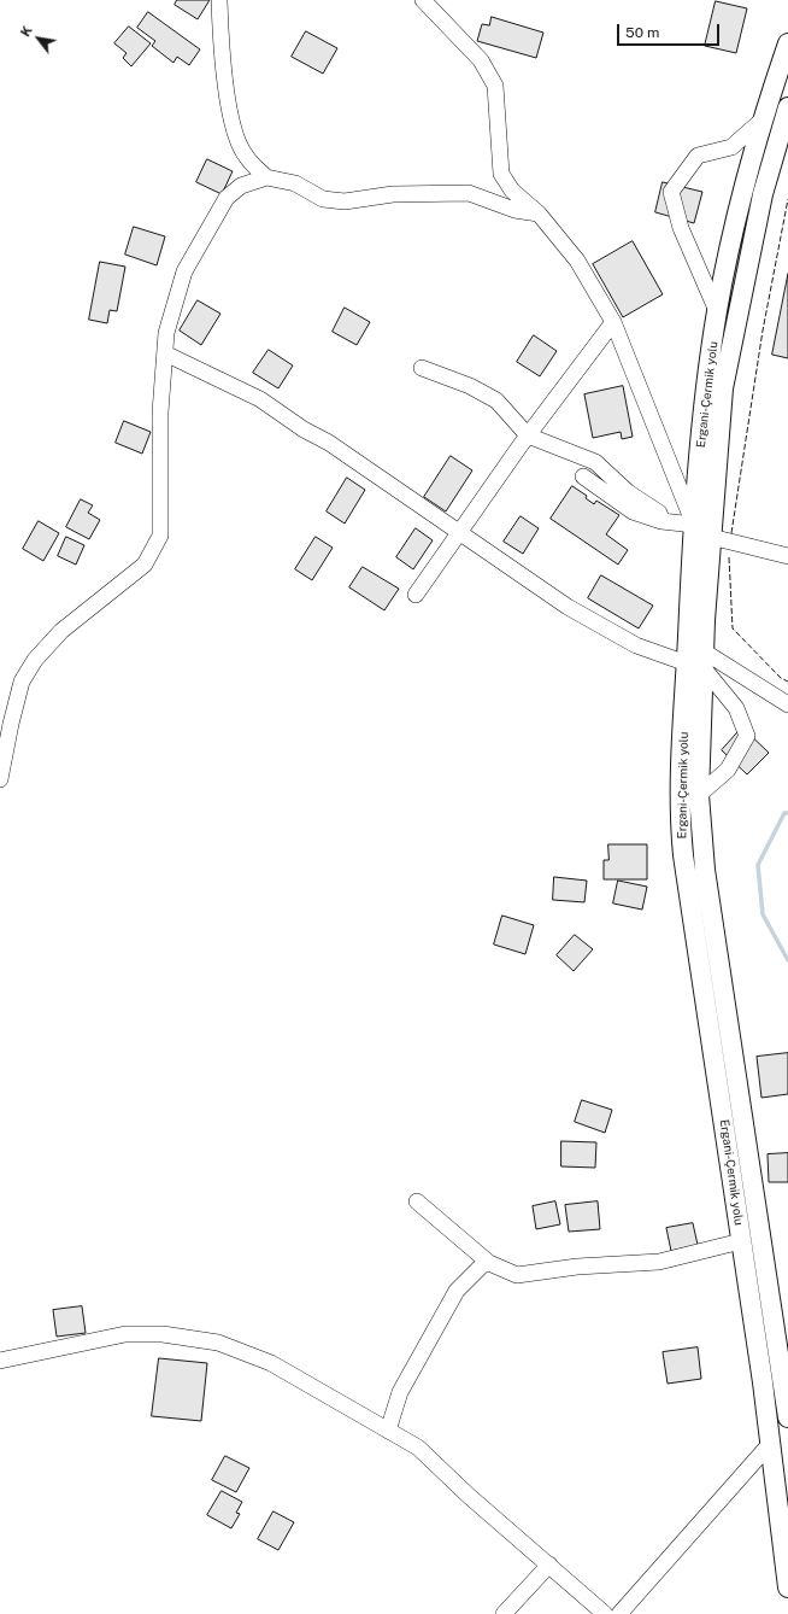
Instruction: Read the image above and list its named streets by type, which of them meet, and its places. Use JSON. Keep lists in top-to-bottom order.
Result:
{
  "streets": {
    "main road": ["Ergani-Çermik yolu"]
  },
  "scale_bar": "50 m",
  "north": "top left"
}
